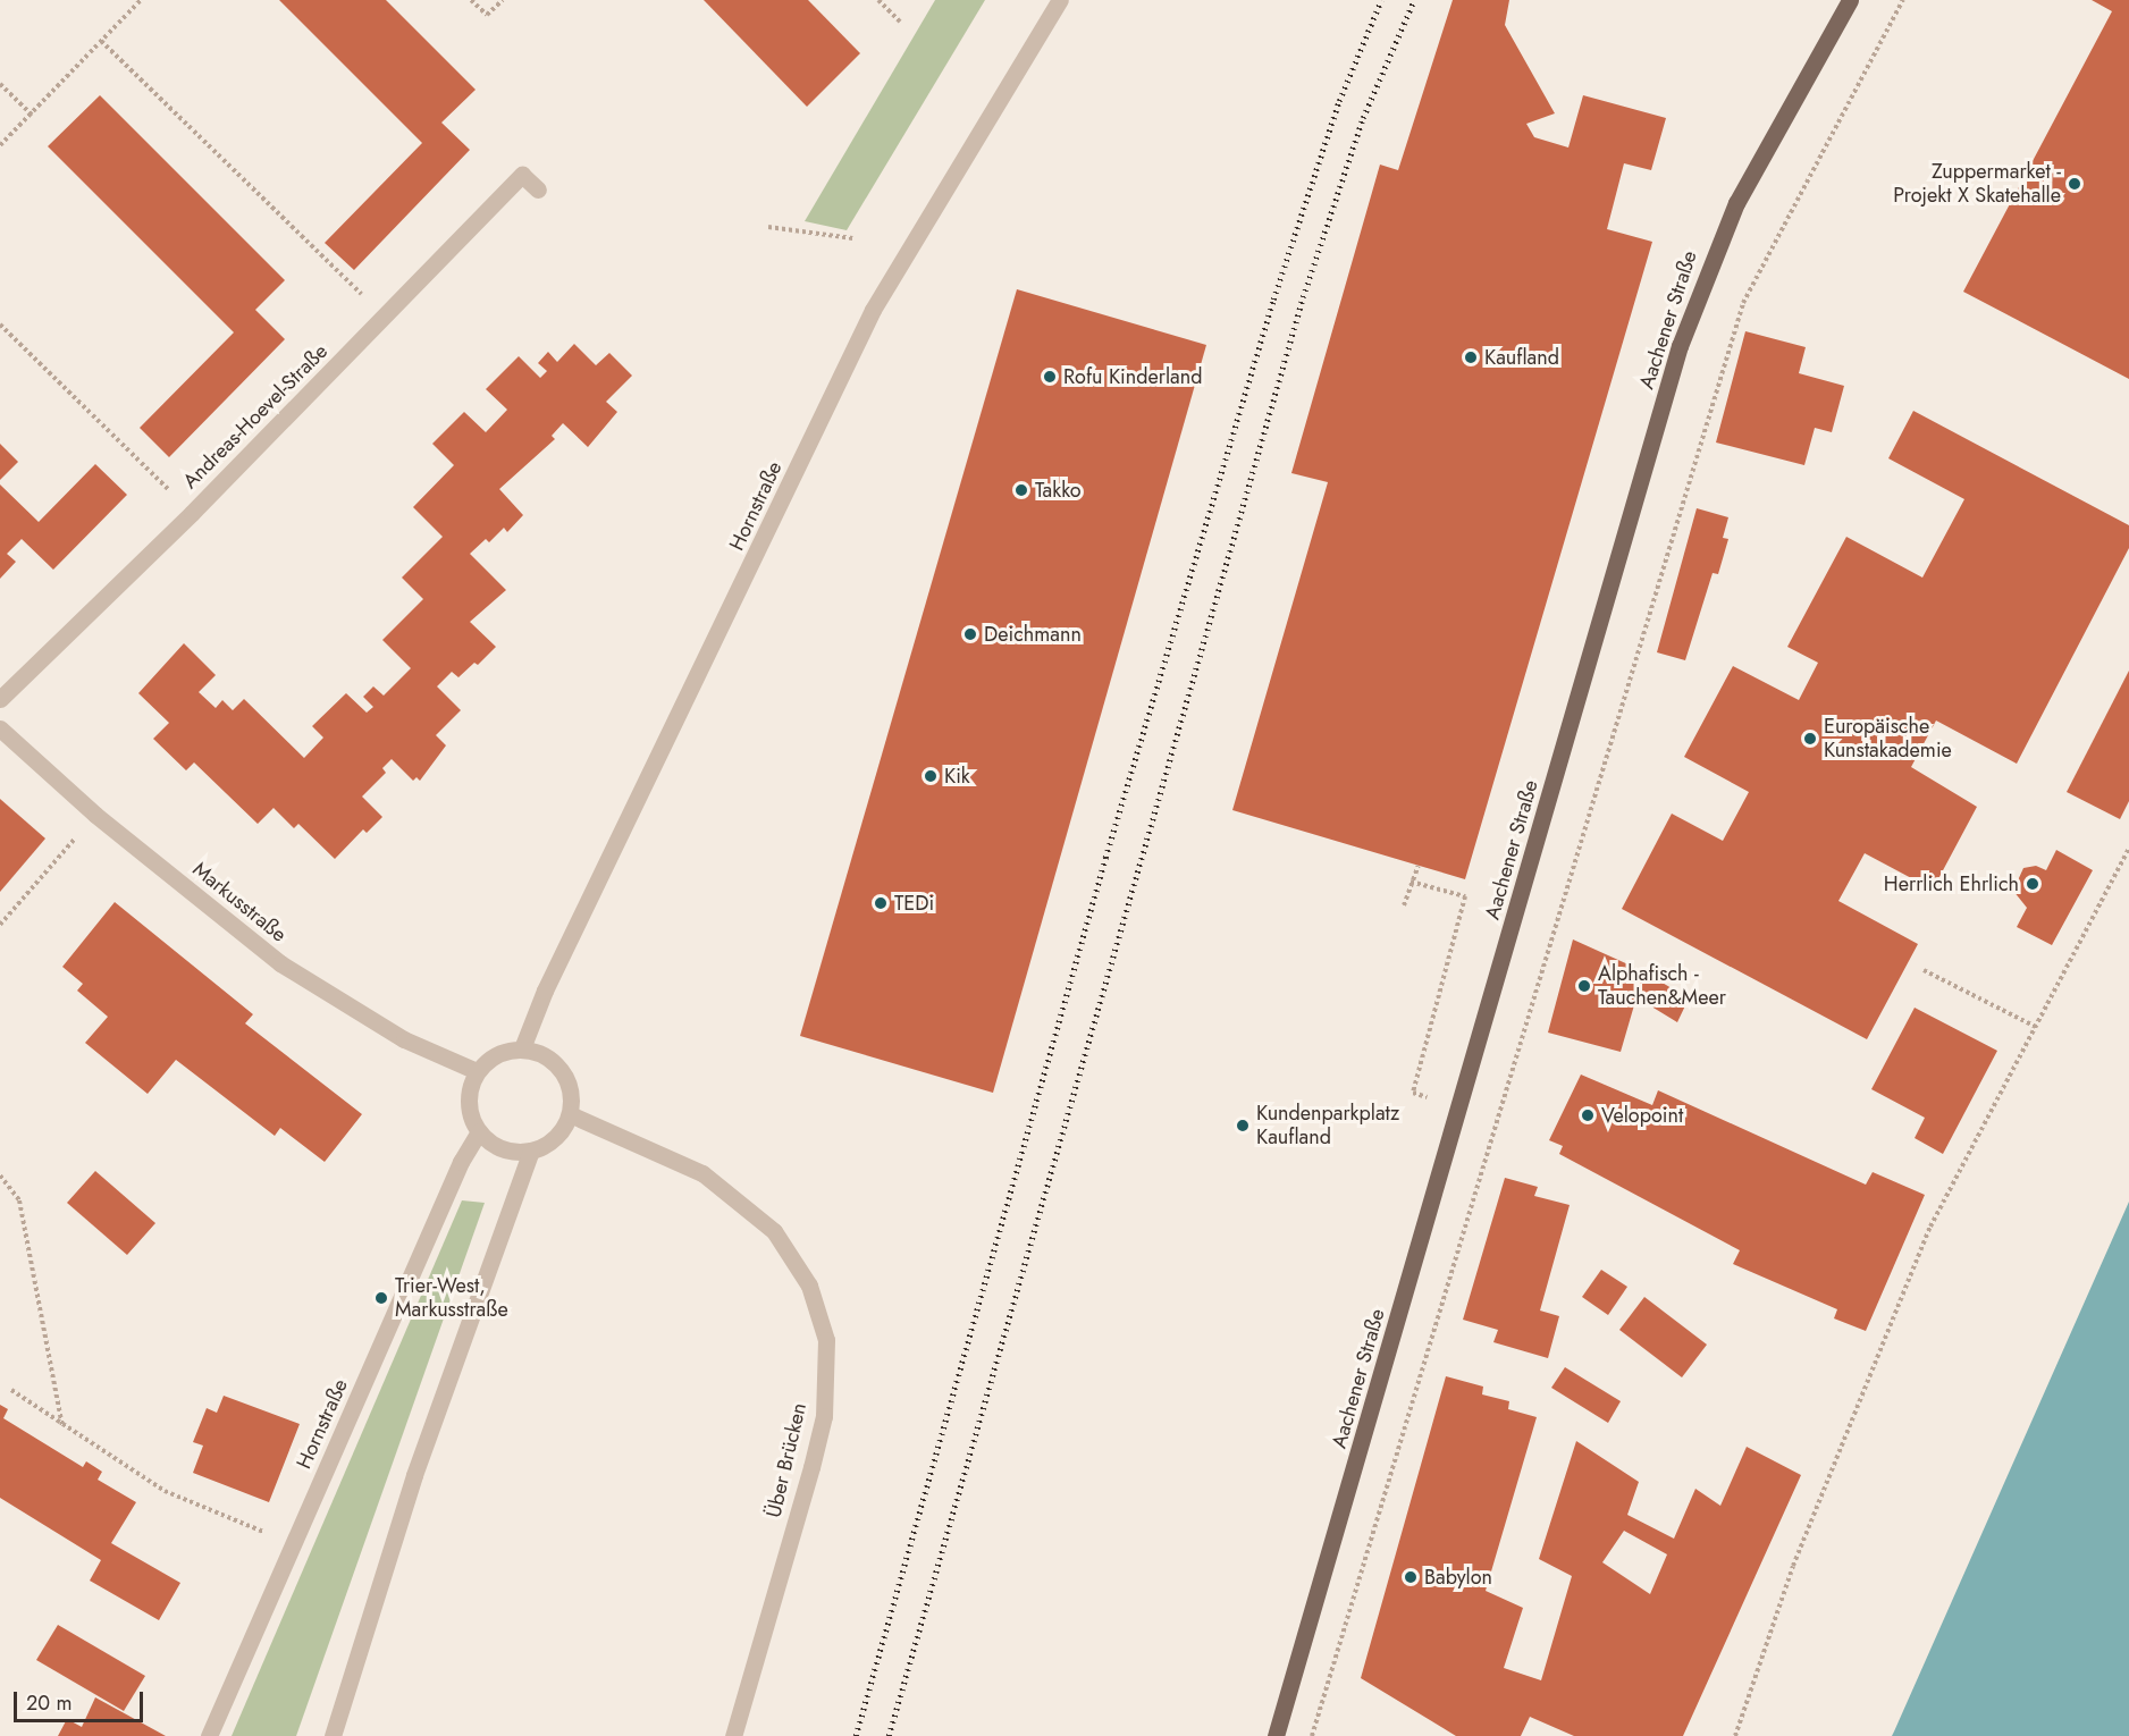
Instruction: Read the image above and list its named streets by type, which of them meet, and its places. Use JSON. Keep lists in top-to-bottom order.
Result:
{
  "streets": {
    "main road": ["Aachener Straße"],
    "street": [
      "Andreas-Hoevel-Straße",
      "Hornstraße",
      "Markusstraße",
      "Über Brücken"
    ]
  },
  "crossings": [
    ["Hornstraße", "Markusstraße"],
    ["Hornstraße", "Über Brücken"],
    ["Markusstraße", "Über Brücken"]
  ],
  "places": [
    "Zuppermarket - Projekt X Skatehalle",
    "Kaufland",
    "Rofu Kinderland",
    "Takko",
    "Deichmann",
    "Europäische Kunstakademie",
    "Kik",
    "Herrlich Ehrlich",
    "TEDi",
    "Alphafisch - Tauchen&Meer",
    "Velopoint",
    "Kundenparkplatz Kaufland",
    "Trier-West, Markusstraße",
    "Babylon"
  ],
  "scale_bar": "20 m"
}
